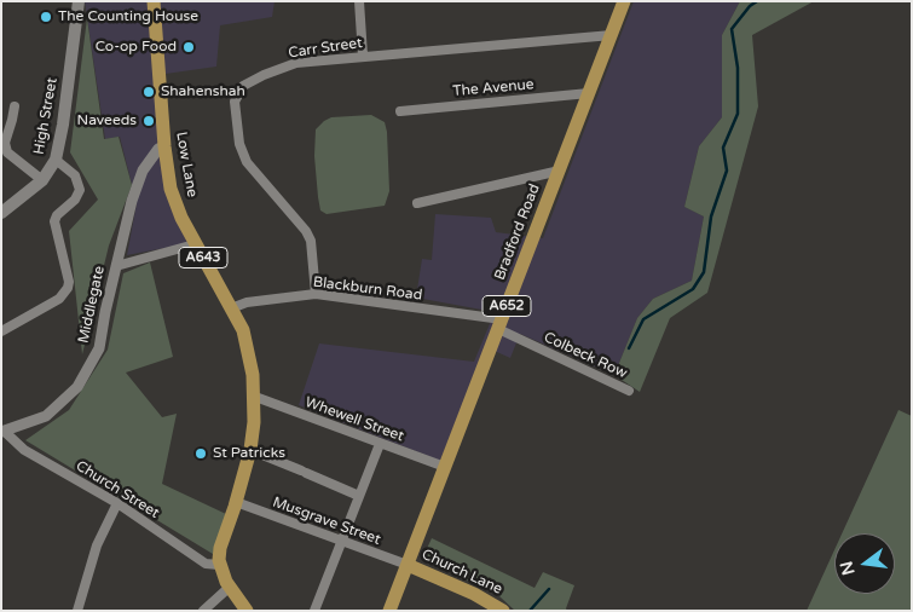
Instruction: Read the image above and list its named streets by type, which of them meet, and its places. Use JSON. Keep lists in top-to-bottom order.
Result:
{
  "streets": {
    "main road": [
      "High Street",
      "Low Lane",
      "Bradford Road",
      "A643",
      "A652",
      "Church Lane"
    ],
    "street": [
      "Carr Street",
      "The Avenue",
      "Blackburn Road",
      "Middlegate",
      "Colbeck Row",
      "Whewell Street",
      "Church Street",
      "Musgrave Street"
    ]
  },
  "crossings": [
    ["Carr Street", "Bradford Road"],
    ["Carr Street", "Blackburn Road"],
    ["The Avenue", "Bradford Road"],
    ["Low Lane", "Blackburn Road"],
    ["Low Lane", "Middlegate"],
    ["Low Lane", "Whewell Street"],
    ["Low Lane", "Church Street"],
    ["Low Lane", "Musgrave Street"],
    ["Bradford Road", "Blackburn Road"],
    ["Bradford Road", "Colbeck Row"],
    ["Bradford Road", "Whewell Street"],
    ["Bradford Road", "Musgrave Street"],
    ["Bradford Road", "Church Lane"],
    ["Blackburn Road", "Colbeck Row"],
    ["Middlegate", "Church Street"],
    ["Musgrave Street", "Church Lane"]
  ],
  "places": [
    "The Counting House",
    "Co-op Food",
    "Shahenshah",
    "Naveeds",
    "St Patricks"
  ],
  "north": "left"
}
